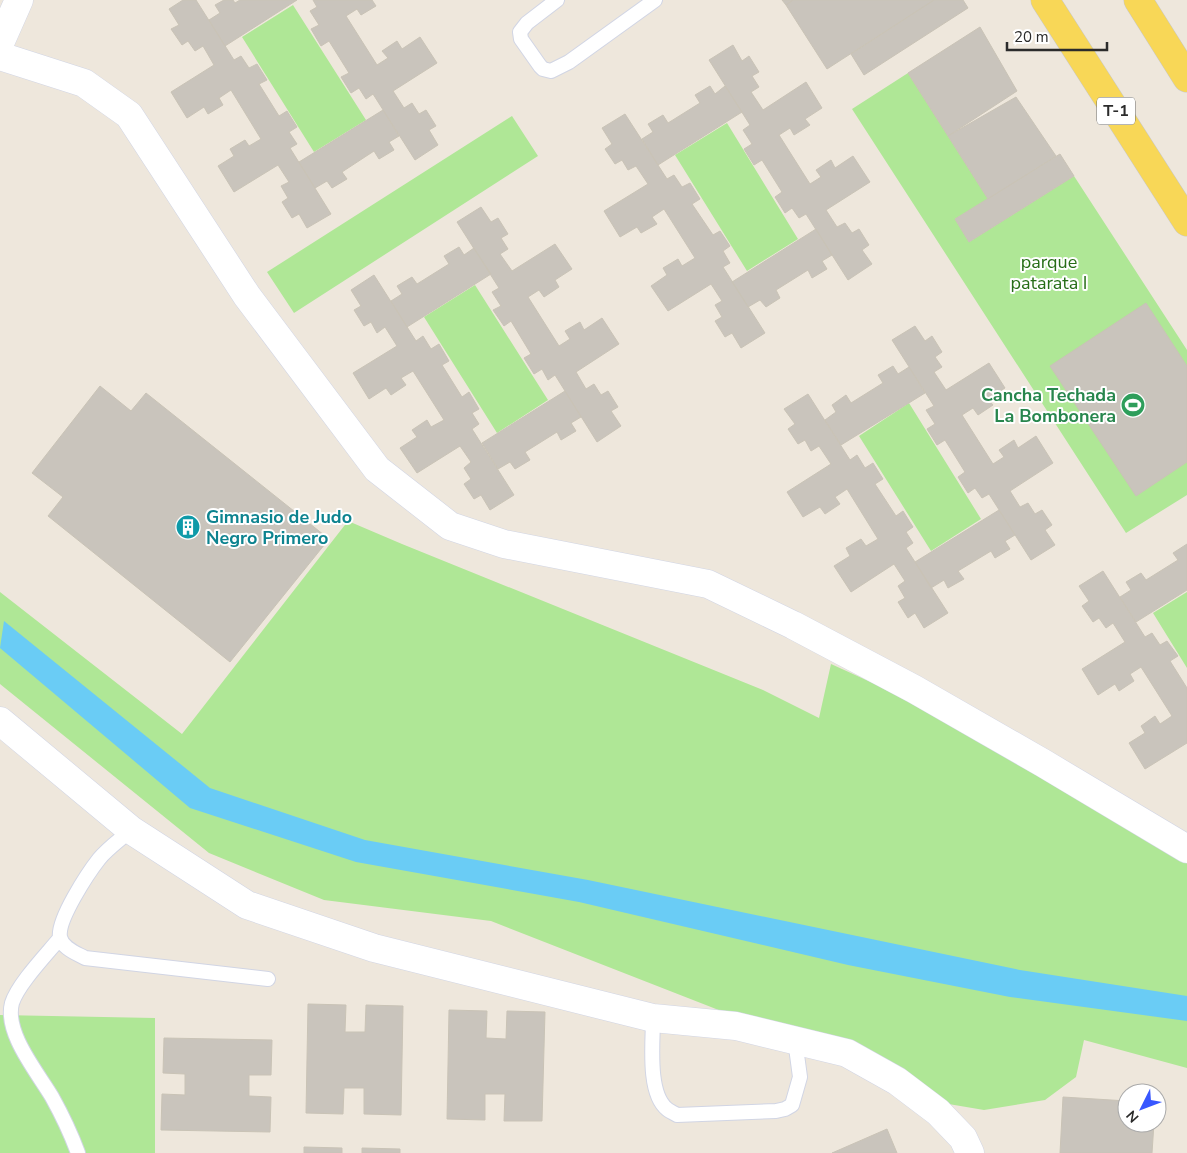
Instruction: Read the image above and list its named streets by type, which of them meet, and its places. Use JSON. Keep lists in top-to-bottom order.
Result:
{
  "streets": {
    "main road": ["T-1"]
  },
  "parks": ["parque patarata I"],
  "places": {
    "sports": ["Cancha Techada La Bombonera"],
    "building": ["Gimnasio de Judo Negro Primero"]
  },
  "scale_bar": "20 m",
  "north": "bottom left"
}
